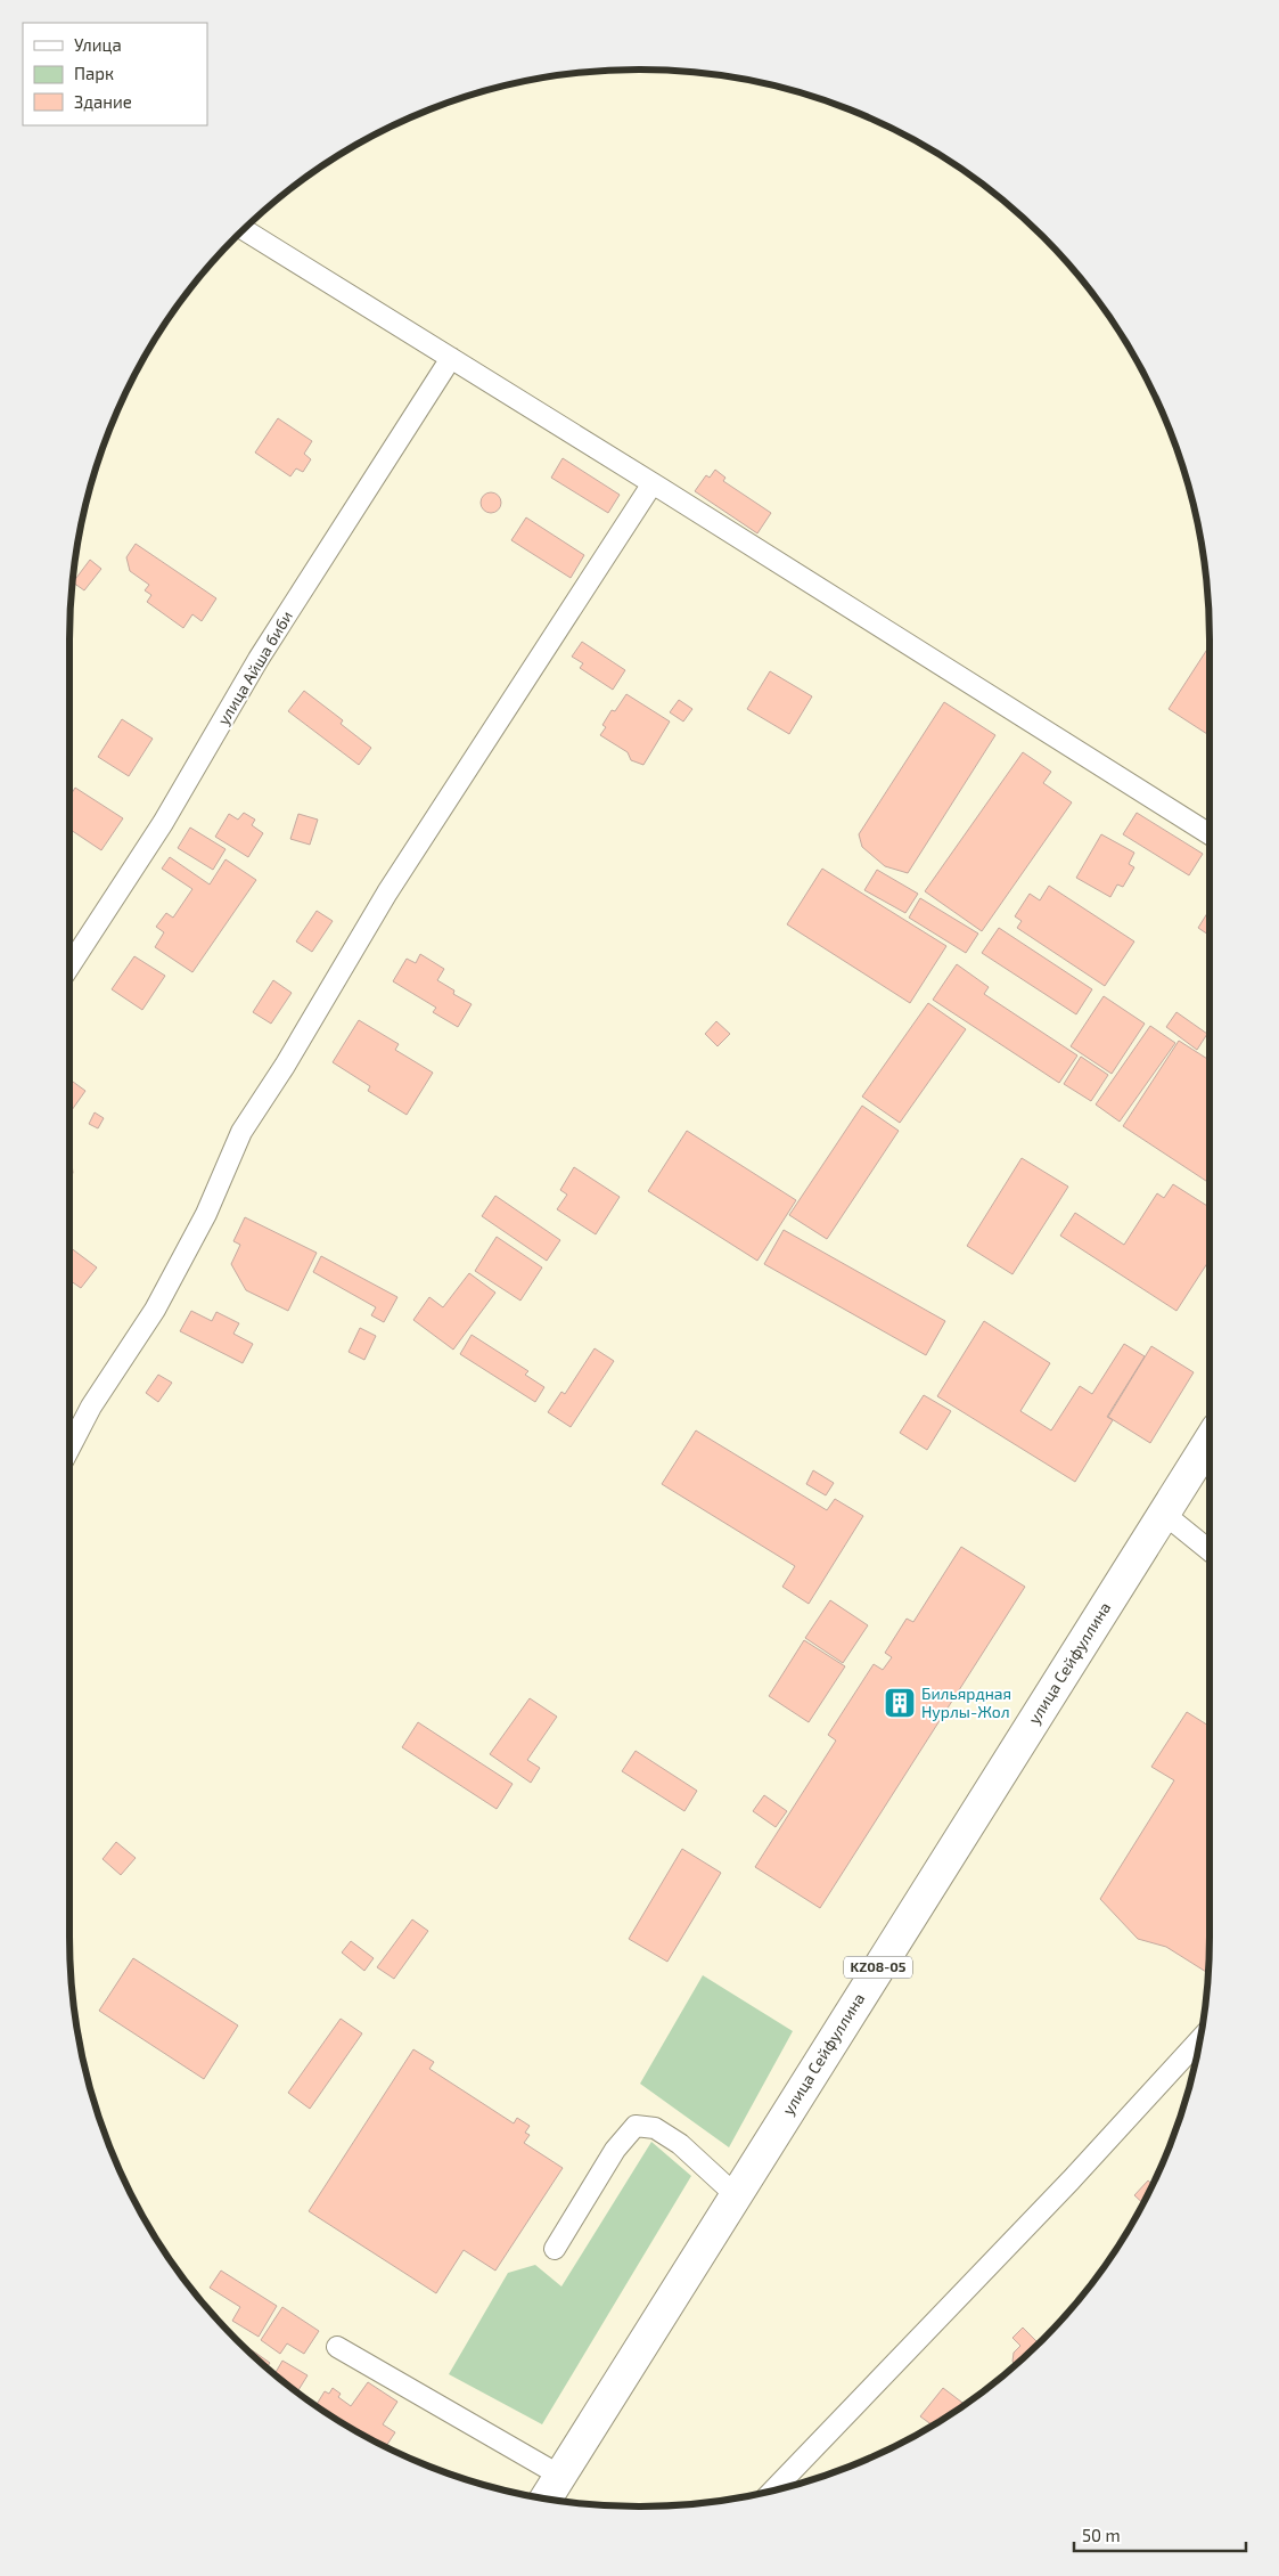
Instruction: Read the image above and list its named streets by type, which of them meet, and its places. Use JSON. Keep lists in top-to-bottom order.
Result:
{
  "streets": {
    "main road": ["улица Сейфуллина", "KZ08-05"],
    "street": ["улица Айша биби"]
  },
  "places": {
    "building": ["Бильярдная Нурлы-Жол"]
  },
  "legend": ["Улица", "Парк", "Здание"],
  "scale_bar": "50 m"
}
